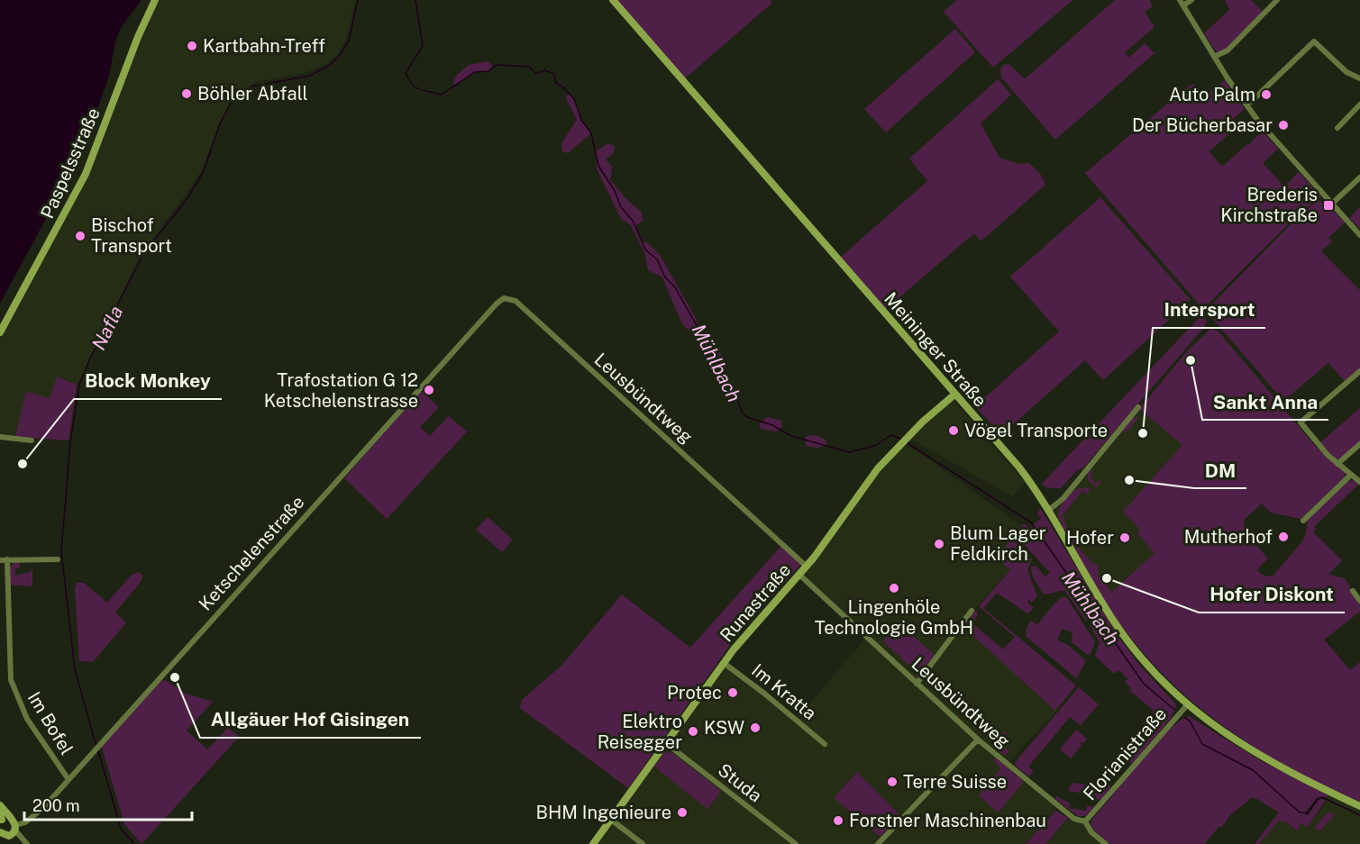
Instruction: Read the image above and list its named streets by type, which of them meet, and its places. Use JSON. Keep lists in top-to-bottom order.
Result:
{
  "streets": {
    "main road": ["Paspelsstraße", "Meininger Straße", "Runastraße"],
    "street": [
      "Leusbündtweg",
      "Ketschelenstraße",
      "Im Kratta",
      "Im Bofel",
      "Florianistraße",
      "Studa"
    ]
  },
  "crossings": [
    ["Meininger Straße", "Runastraße"],
    ["Meininger Straße", "Florianistraße"],
    ["Leusbündtweg", "Ketschelenstraße"],
    ["Leusbündtweg", "Runastraße"],
    ["Leusbündtweg", "Florianistraße"],
    ["Ketschelenstraße", "Im Bofel"],
    ["Runastraße", "Im Kratta"],
    ["Runastraße", "Studa"]
  ],
  "water": ["Nafla", "Mühlbach"],
  "places": {
    "other": [
      "Kartbahn-Treff",
      "Böhler Abfall",
      "Auto Palm",
      "Der Bücherbasar",
      "Bischof Transport",
      "Sankt Anna",
      "Trafostation G 12 Ketschelenstrasse",
      "Vögel Transporte",
      "Intersport",
      "Block Monkey",
      "DM",
      "Mutherhof",
      "Hofer",
      "Blum Lager Feldkirch",
      "Hofer Diskont",
      "Lingenhöle Technologie GmbH",
      "Allgäuer Hof Gisingen",
      "Protec",
      "KSW",
      "Elektro Reisegger",
      "Terre Suisse",
      "BHM Ingenieure",
      "Forstner Maschinenbau"
    ],
    "transit": ["Brederis Kirchstraße"]
  },
  "scale_bar": "200 m"
}
